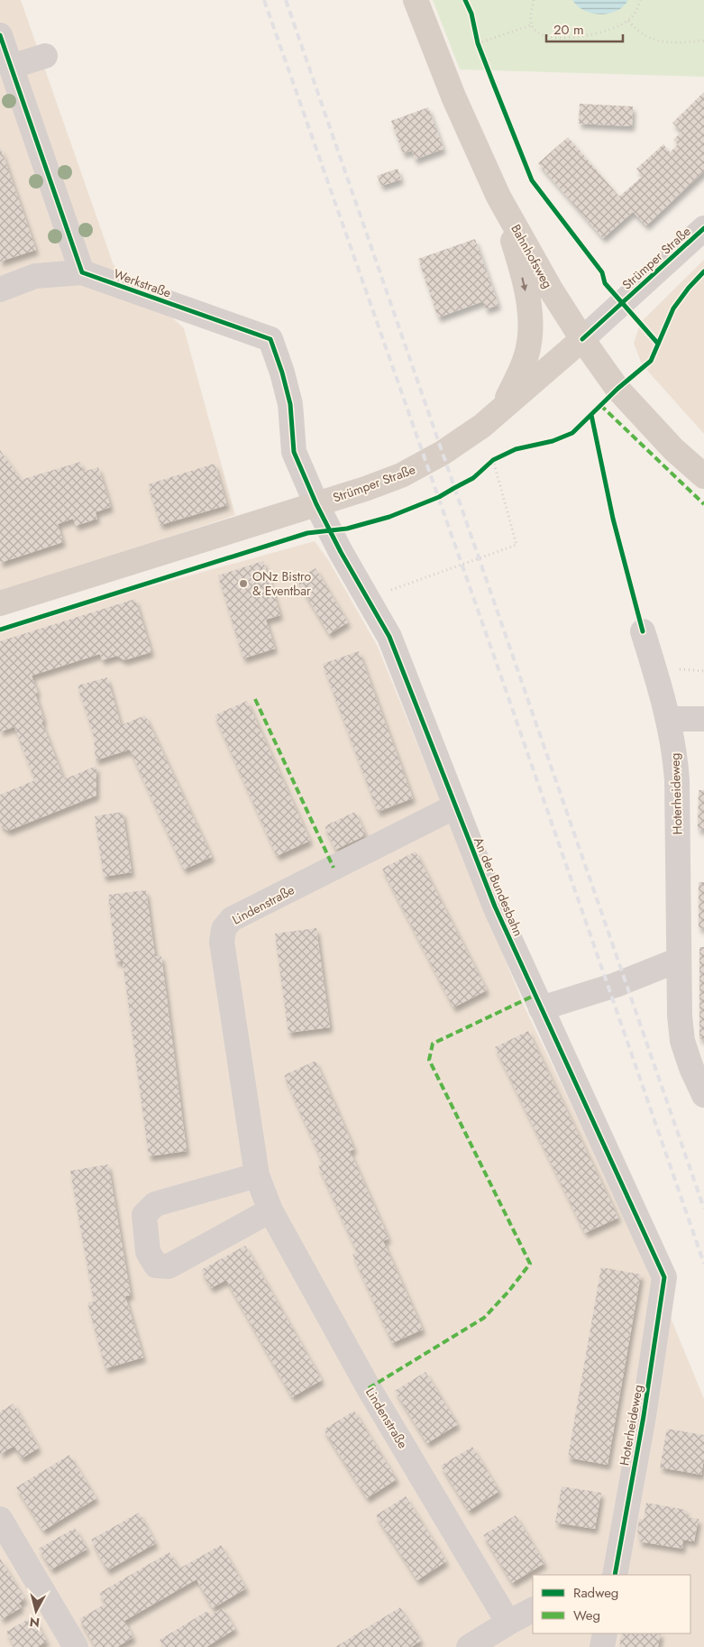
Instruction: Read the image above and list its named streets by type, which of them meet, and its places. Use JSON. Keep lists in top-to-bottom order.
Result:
{
  "streets": {
    "main road": ["Bahnhofsweg", "Strümper Straße"],
    "street": [
      "Werkstraße",
      "Hoterheideweg",
      "An der Bundesbahn",
      "Lindenstraße"
    ]
  },
  "crossings": [
    ["Bahnhofsweg", "Strümper Straße"],
    ["Strümper Straße", "Werkstraße"],
    ["Strümper Straße", "An der Bundesbahn"],
    ["Werkstraße", "An der Bundesbahn"],
    ["Hoterheideweg", "An der Bundesbahn"],
    ["An der Bundesbahn", "Lindenstraße"]
  ],
  "places": ["ONz Bistro & Eventbar"],
  "legend": ["Radweg", "Weg"],
  "scale_bar": "20 m",
  "north": "bottom"
}
